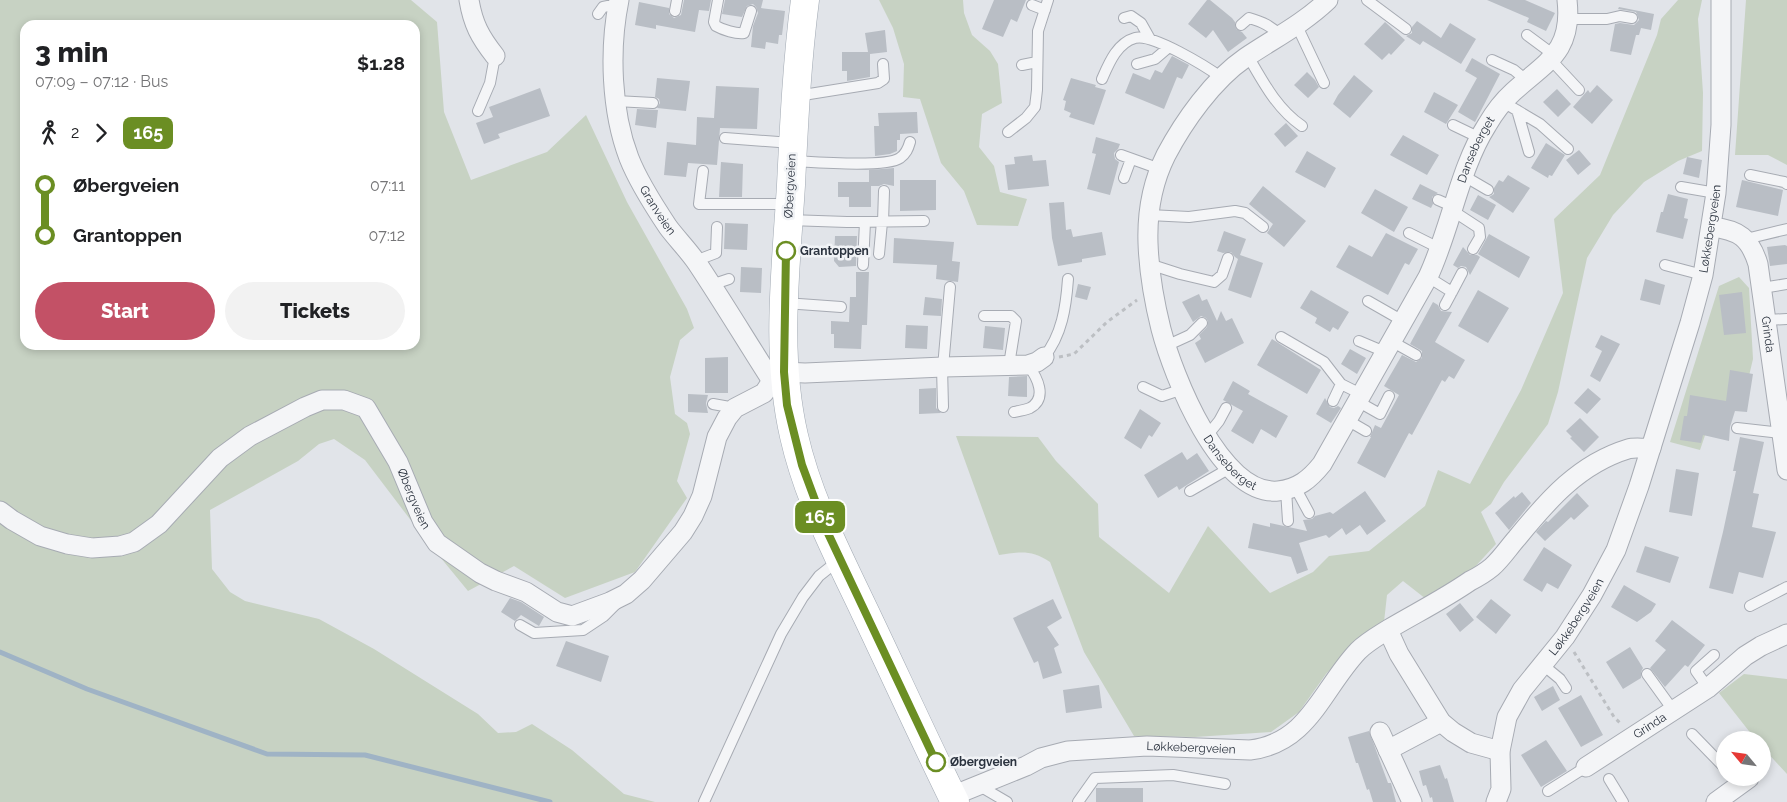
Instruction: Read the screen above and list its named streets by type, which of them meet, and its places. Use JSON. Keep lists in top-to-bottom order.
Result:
{
  "streets": {
    "main road": ["Øbergveien"],
    "street": [
      "Danseberget",
      "Granveien",
      "Løkkebergveien",
      "Grinda"
    ]
  },
  "crossings": [
    ["Øbergveien", "Granveien"],
    ["Øbergveien", "Løkkebergveien"]
  ],
  "places": ["Grantoppen", "Øbergveien"],
  "lines": ["bus line 165"],
  "north": "top left",
  "page": {
    "on_map": "165",
    "heading": ["3 min", "07:09 – 07:12 · Bus", "$1.28"],
    "legs": ["2", "165"],
    "list": [
      {
        "name": "Øbergveien",
        "value": "07:11"
      },
      {
        "name": "Grantoppen",
        "value": "07:12"
      }
    ],
    "buttons": ["Start", "Tickets"]
  }
}
